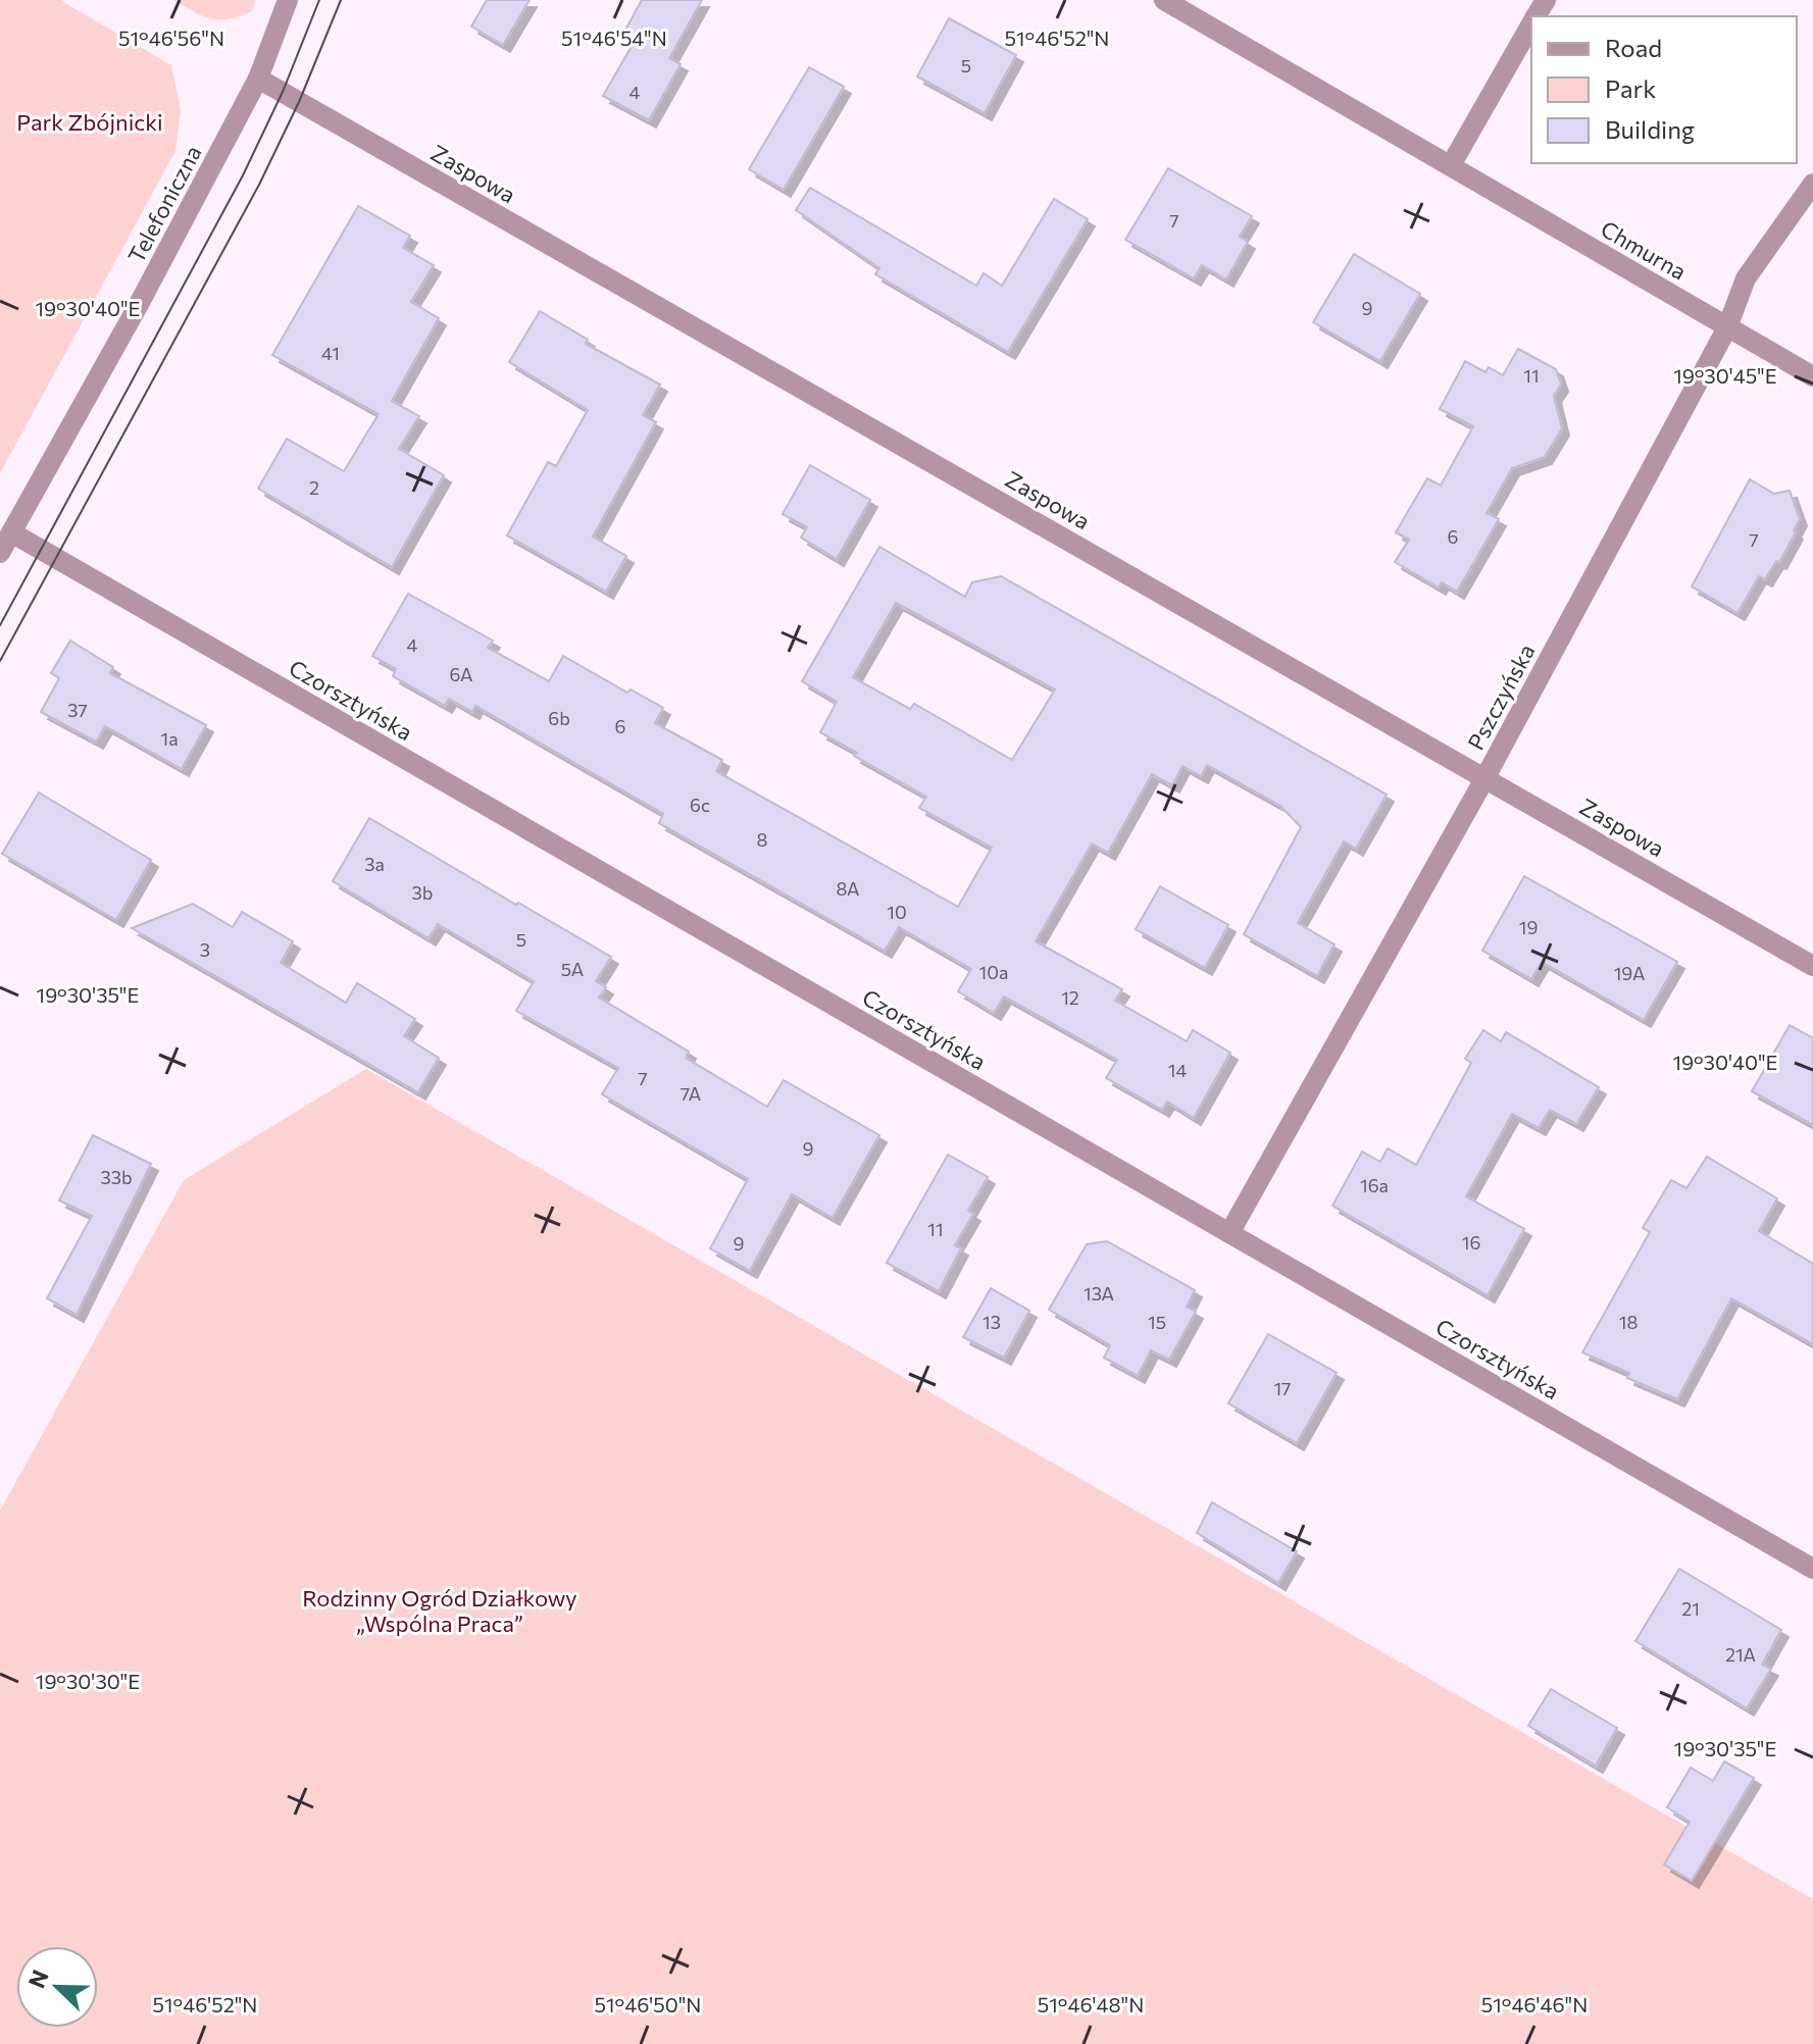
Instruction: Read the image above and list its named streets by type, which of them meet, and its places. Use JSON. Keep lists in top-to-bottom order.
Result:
{
  "streets": {
    "street": [
      "Zaspowa",
      "Telefoniczna",
      "Chmurna",
      "Pszczyńska",
      "Czorsztyńska"
    ]
  },
  "crossings": [
    ["Zaspowa", "Telefoniczna"],
    ["Zaspowa", "Pszczyńska"],
    ["Telefoniczna", "Czorsztyńska"],
    ["Chmurna", "Pszczyńska"],
    ["Pszczyńska", "Czorsztyńska"]
  ],
  "parks": ["Park Zbójnicki", "Rodzinny Ogród Działkowy „Wspólna Praca”"],
  "house_numbers": [
    "5",
    "4",
    "7",
    "9",
    "41",
    "11",
    "2",
    "6",
    "7",
    "4",
    "6A",
    "37",
    "6b",
    "6",
    "1a",
    "6c",
    "8",
    "3a",
    "8A",
    "3b",
    "10",
    "19",
    "5",
    "3",
    "5A",
    "10a",
    "19A",
    "12",
    "14",
    "7",
    "7A",
    "9",
    "33b",
    "16a",
    "11",
    "16",
    "9",
    "13A",
    "13",
    "15",
    "18",
    "17",
    "21",
    "21A"
  ],
  "legend": ["Road", "Park", "Building"],
  "north": "top left",
  "coordinates": [
    "51°46'54\"N",
    "51°46'52\"N",
    "51°46'56\"N",
    "19°30'40\"E",
    "19°30'45\"E",
    "19°30'35\"E",
    "19°30'30\"E",
    "51°46'50\"N",
    "51°46'48\"N",
    "51°46'46\"N"
  ]
}
